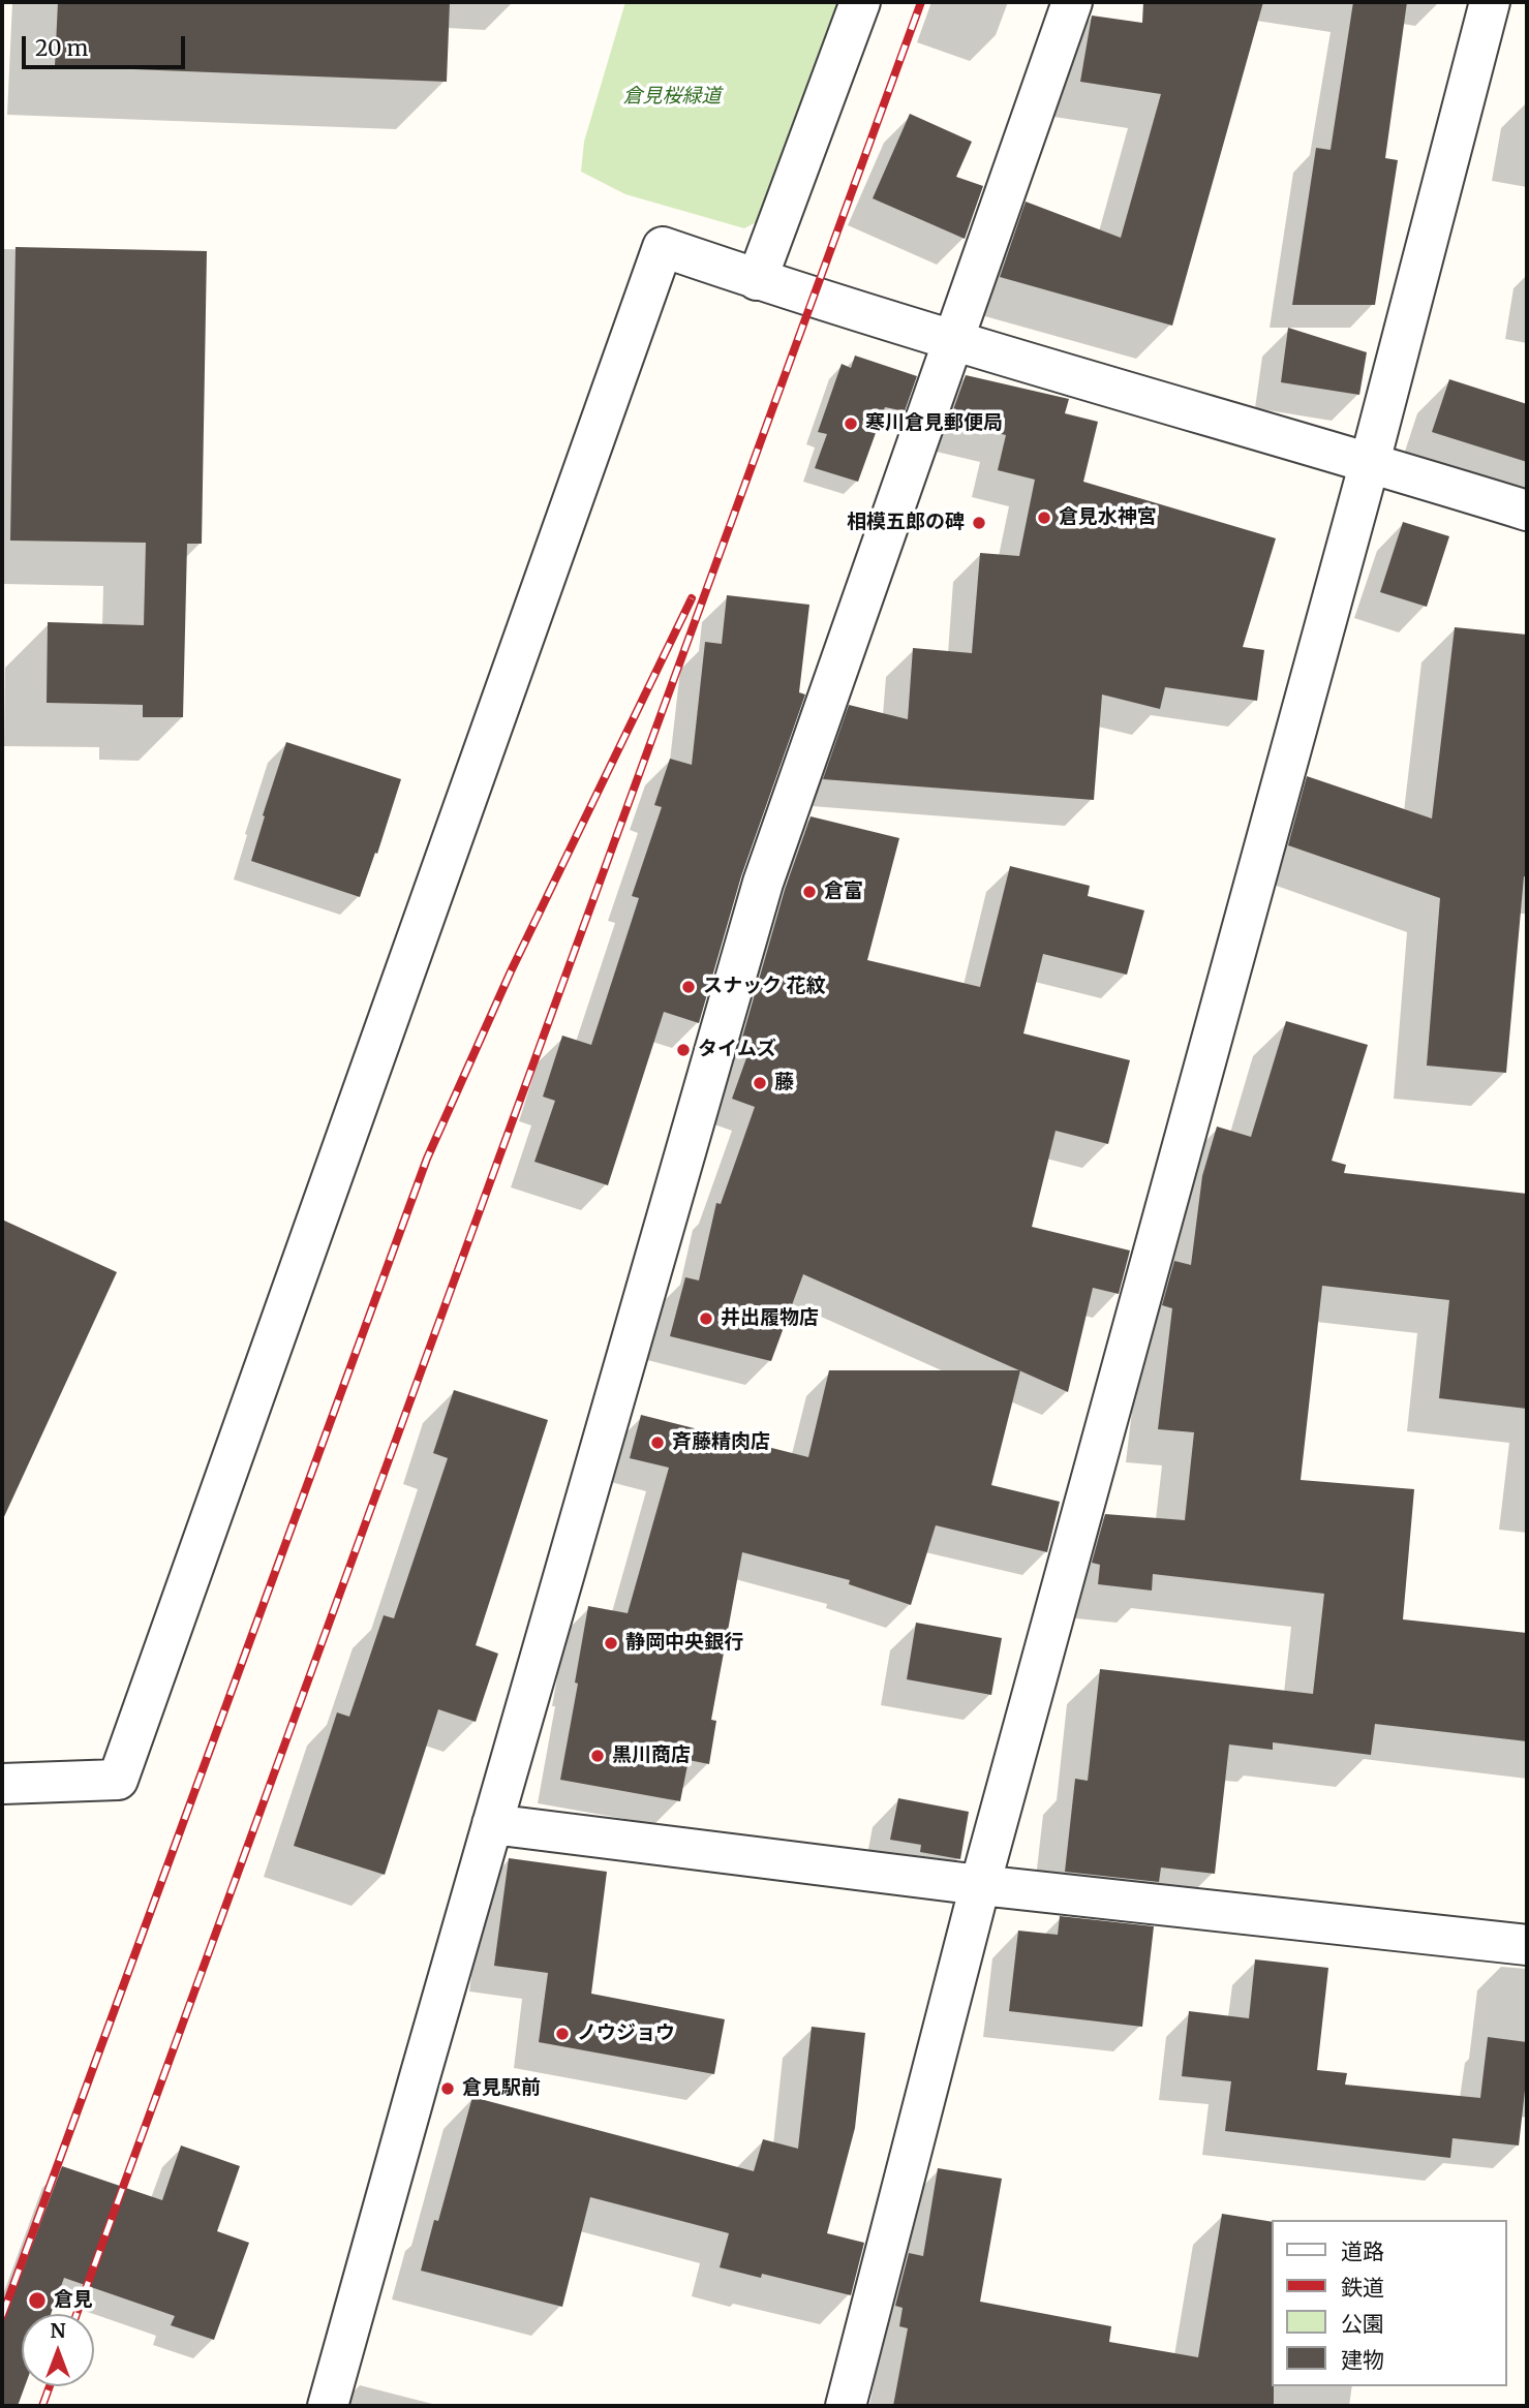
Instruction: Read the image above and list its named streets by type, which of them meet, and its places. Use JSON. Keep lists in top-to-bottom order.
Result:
{
  "parks": ["倉見桜緑道"],
  "places": [
    "寒川倉見郵便局",
    "倉見水神宮",
    "相模五郎の碑",
    "倉富",
    "スナック 花紋",
    "タイムズ",
    "藤",
    "井出履物店",
    "斉藤精肉店",
    "静岡中央銀行",
    "黒川商店",
    "ノウジョウ",
    "倉見駅前",
    "倉見"
  ],
  "legend": [
    "道路",
    "鉄道",
    "公園",
    "建物"
  ],
  "scale_bar": "20 m",
  "north": "top"
}
